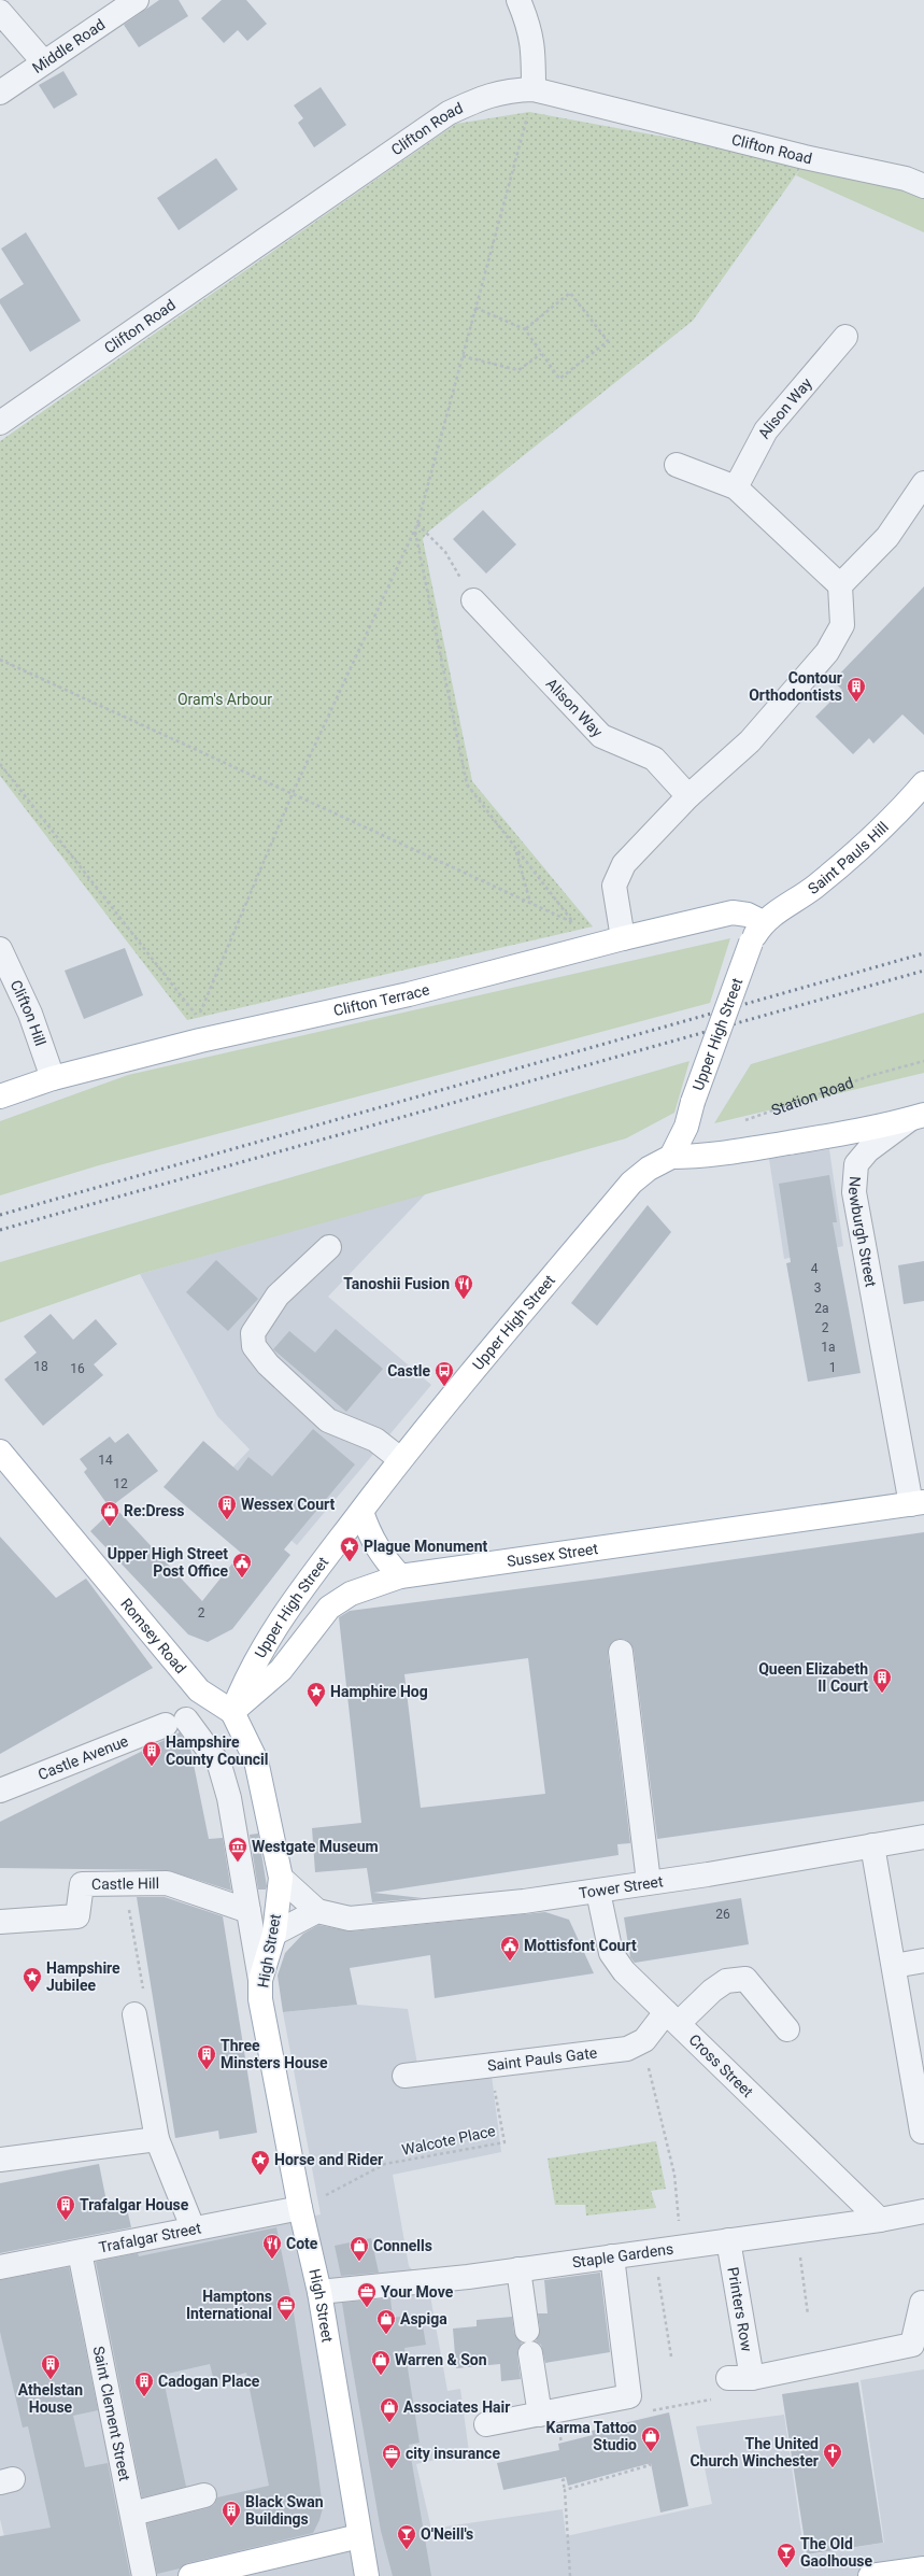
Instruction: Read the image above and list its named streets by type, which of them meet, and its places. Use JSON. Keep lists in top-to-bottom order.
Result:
{
  "streets": {
    "main road": [
      "Saint Pauls Hill",
      "Clifton Terrace",
      "Upper High Street",
      "Newburgh Street",
      "Sussex Street",
      "Romsey Road",
      "High Street"
    ],
    "street": [
      "Middle Road",
      "Clifton Road",
      "Alison Way",
      "Clifton Hill",
      "Castle Avenue",
      "Castle Hill",
      "Tower Street",
      "Saint Pauls Gate",
      "Cross Street",
      "Trafalgar Street",
      "Staple Gardens",
      "Printers Row",
      "Saint Clement Street"
    ],
    "path": ["Station Road", "Walcote Place"]
  },
  "crossings": [
    ["Saint Pauls Hill", "Clifton Terrace"],
    ["Saint Pauls Hill", "Upper High Street"],
    ["Clifton Terrace", "Clifton Hill"],
    ["Clifton Terrace", "Upper High Street"],
    ["Upper High Street", "Newburgh Street"],
    ["Upper High Street", "Sussex Street"],
    ["Upper High Street", "Romsey Road"],
    ["Upper High Street", "High Street"],
    ["Newburgh Street", "Sussex Street"],
    ["Sussex Street", "Romsey Road"],
    ["Sussex Street", "High Street"],
    ["Romsey Road", "High Street"],
    ["Castle Avenue", "Castle Hill"],
    ["Tower Street", "Cross Street"],
    ["High Street", "Trafalgar Street"],
    ["High Street", "Staple Gardens"],
    ["Saint Pauls Gate", "Cross Street"],
    ["Saint Pauls Gate", "Walcote Place"],
    ["Cross Street", "Staple Gardens"],
    ["Trafalgar Street", "Saint Clement Street"],
    ["Staple Gardens", "Printers Row"]
  ],
  "parks": ["Oram's Arbour"],
  "places": {
    "building": [
      "Contour Orthodontists",
      "Wessex Court",
      "Queen Elizabeth II Court",
      "Hampshire County Council",
      "Three Minsters House",
      "Trafalgar House",
      "Athelstan House",
      "Cadogan Place",
      "Black Swan Buildings"
    ],
    "restaurant": ["Tanoshii Fusion", "Cote"],
    "bus stop": ["Castle"],
    "shop": [
      "Re:Dress",
      "Connells",
      "Aspiga",
      "Warren & Son",
      "Associates Hair",
      "Karma Tattoo Studio"
    ],
    "place": [
      "Plague Monument",
      "Hamphire Hog",
      "Hampshire Jubilee",
      "Horse and Rider"
    ],
    "public building": ["Upper High Street Post Office", "Mottisfont Court"],
    "museum": ["Westgate Museum"],
    "office": ["Your Move", "Hamptons International", "city insurance"],
    "church": ["The United Church Winchester"],
    "bar": ["O'Neill's", "The Old Gaolhouse"]
  },
  "house_numbers": [
    "4",
    "3",
    "2a",
    "2",
    "1a",
    "18",
    "1",
    "16",
    "14",
    "12",
    "2",
    "26"
  ]
}
